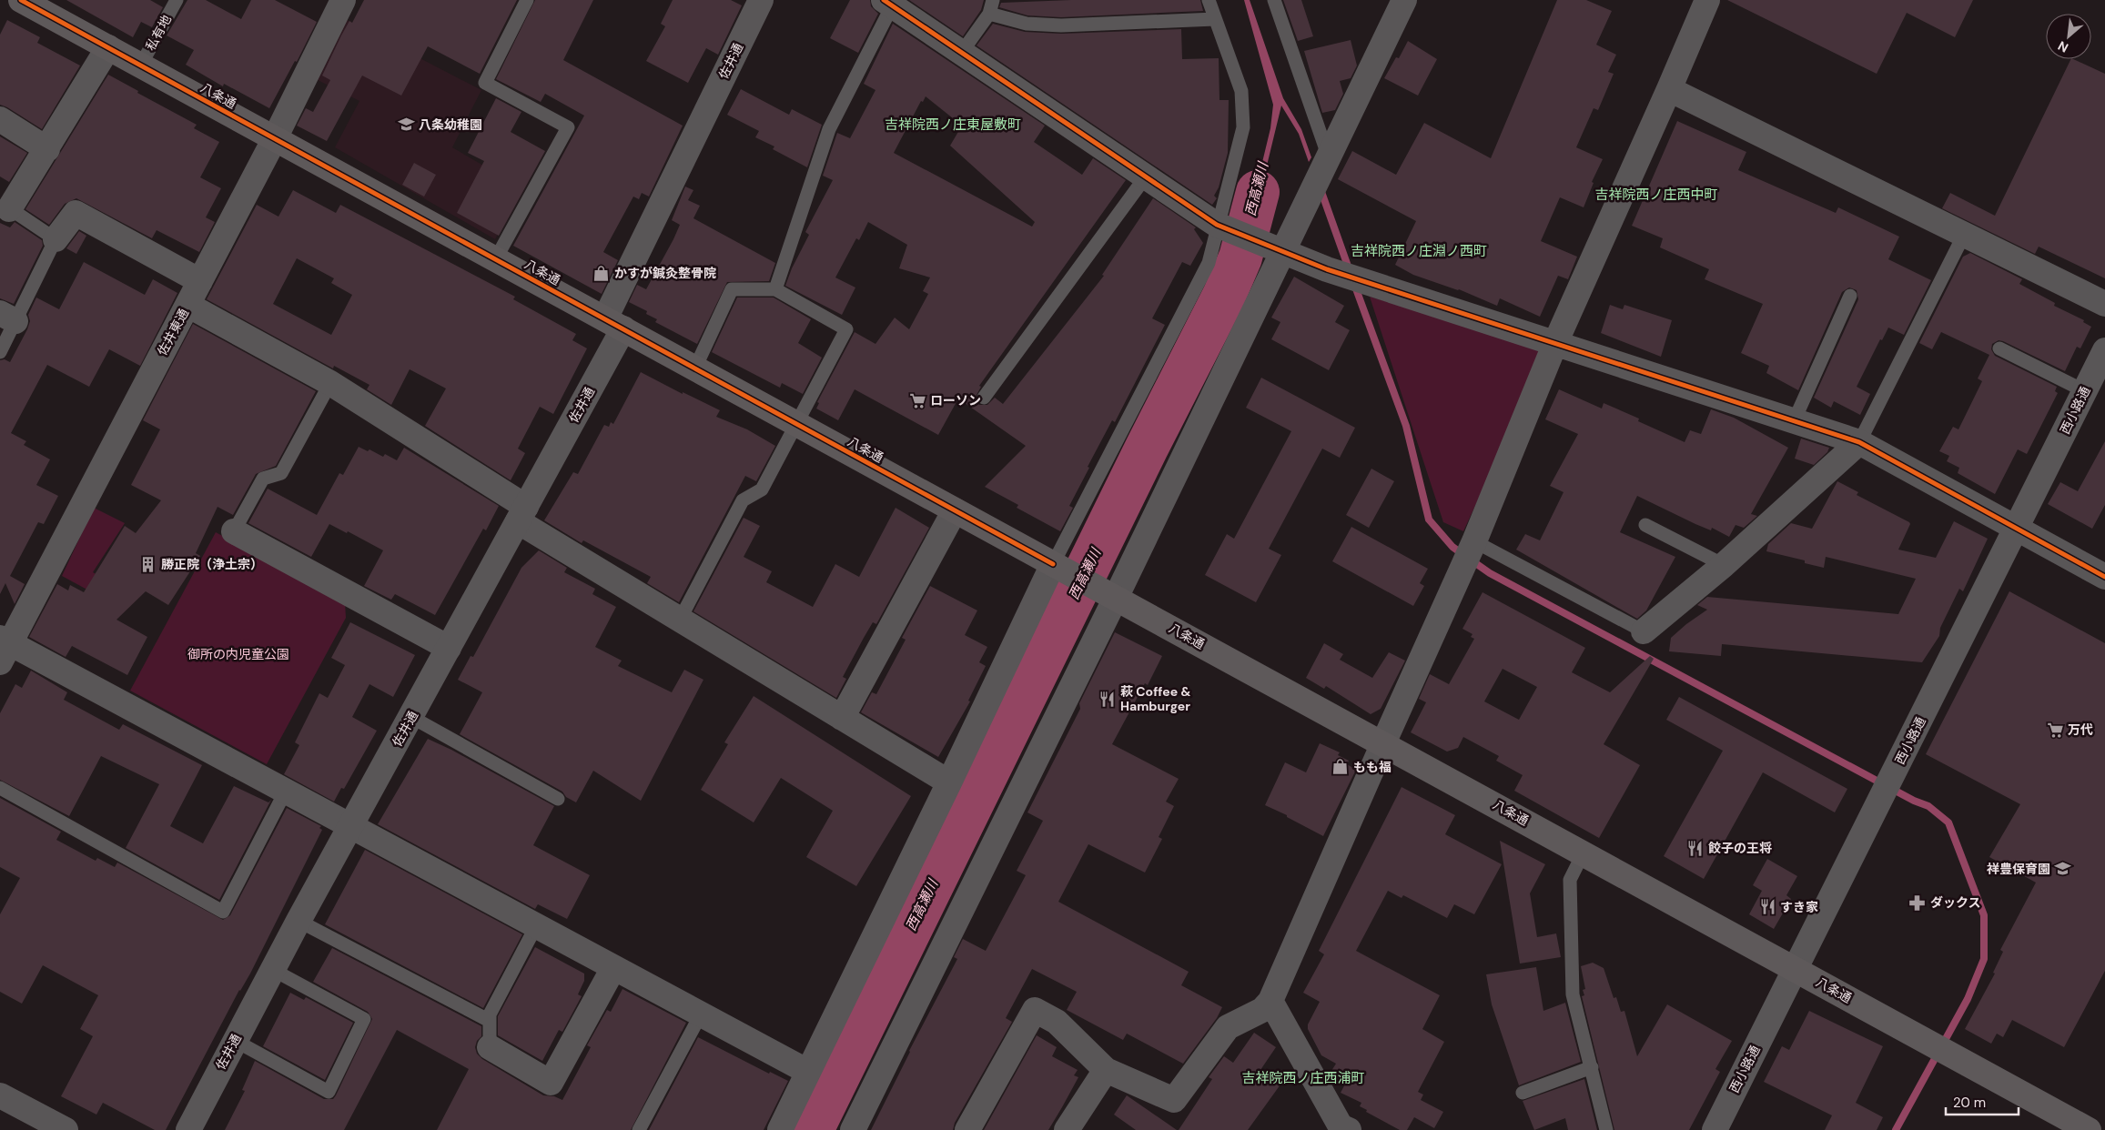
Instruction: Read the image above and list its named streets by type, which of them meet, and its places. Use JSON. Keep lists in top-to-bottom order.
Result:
{
  "streets": {
    "main road": ["八条通"],
    "street": ["佐井通", "佐井東通", "西小路通"],
    "lane": ["私有地"]
  },
  "crossings": [
    ["私有地", "八条通"],
    ["佐井通", "八条通"],
    ["八条通", "佐井東通"],
    ["八条通", "西小路通"]
  ],
  "districts": [
    "吉祥院西ノ庄東屋敷町",
    "吉祥院西ノ庄西中町",
    "吉祥院西ノ庄淵ノ西町",
    "吉祥院西ノ庄西浦町"
  ],
  "water": ["西高瀬川"],
  "parks": ["御所の内児童公園"],
  "places": {
    "school or university": ["八条幼稚園", "祥豊保育園"],
    "shop": ["かすが鍼灸整骨院", "もも福"],
    "supermarket": ["ローソン", "万代"],
    "building": ["勝正院（浄土宗）"],
    "restaurant": ["萩 Coffee & Hamburger", "餃子の王将", "すき家"],
    "pharmacy": ["ダックス"]
  },
  "scale_bar": "20 m",
  "north": "bottom left"
}
